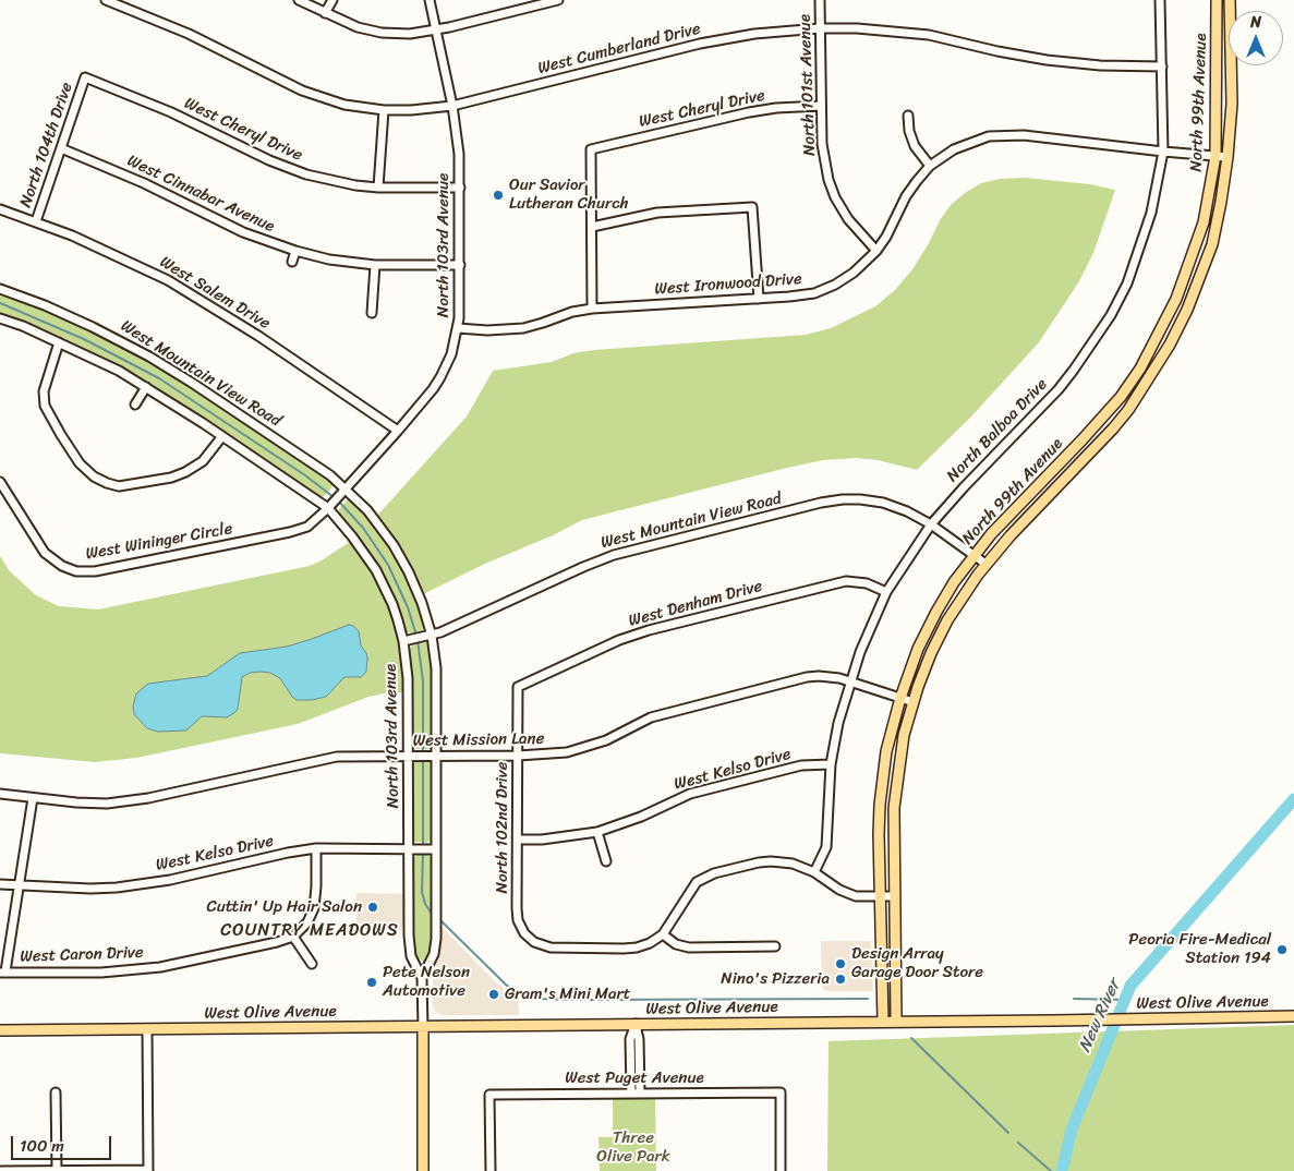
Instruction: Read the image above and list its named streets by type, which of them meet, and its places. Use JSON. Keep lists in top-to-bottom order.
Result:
{
  "streets": {
    "main road": ["North 99th Avenue", "North 103rd Avenue", "West Olive Avenue"],
    "street": [
      "West Cumberland Drive",
      "North 101st Avenue",
      "West Cheryl Drive",
      "North 104th Drive",
      "West Cinnabar Avenue",
      "West Ironwood Drive",
      "West Salem Drive",
      "West Mountain View Road",
      "North Balboa Drive",
      "West Wininger Circle",
      "West Denham Drive",
      "West Mission Lane",
      "West Kelso Drive",
      "North 102nd Drive",
      "West Caron Drive",
      "West Puget Avenue"
    ]
  },
  "crossings": [
    ["West Cumberland Drive", "North 101st Avenue"],
    ["West Cumberland Drive", "North 103rd Avenue"],
    ["West Cumberland Drive", "North Balboa Drive"],
    ["North 101st Avenue", "West Cheryl Drive"],
    ["North 101st Avenue", "West Ironwood Drive"],
    ["North 99th Avenue", "West Ironwood Drive"],
    ["North 99th Avenue", "West Mountain View Road"],
    ["North 99th Avenue", "West Mission Lane"],
    ["North 99th Avenue", "West Olive Avenue"],
    ["West Cheryl Drive", "North 104th Drive"],
    ["West Cheryl Drive", "North 103rd Avenue"],
    ["North 104th Drive", "West Cinnabar Avenue"],
    ["North 104th Drive", "West Salem Drive"],
    ["West Cinnabar Avenue", "North 103rd Avenue"],
    ["North 103rd Avenue", "West Ironwood Drive"],
    ["North 103rd Avenue", "West Salem Drive"],
    ["North 103rd Avenue", "West Mountain View Road"],
    ["North 103rd Avenue", "West Wininger Circle"],
    ["North 103rd Avenue", "West Mission Lane"],
    ["North 103rd Avenue", "West Kelso Drive"],
    ["North 103rd Avenue", "West Olive Avenue"],
    ["West Ironwood Drive", "North Balboa Drive"],
    ["West Mountain View Road", "North Balboa Drive"],
    ["North Balboa Drive", "West Denham Drive"],
    ["North Balboa Drive", "West Mission Lane"],
    ["North Balboa Drive", "West Kelso Drive"],
    ["West Denham Drive", "North 102nd Drive"],
    ["West Mission Lane", "North 102nd Drive"],
    ["West Kelso Drive", "North 102nd Drive"]
  ],
  "districts": ["COUNTRY MEADOWS"],
  "water": ["New River"],
  "parks": ["Three Olive Park"],
  "places": [
    "Our Savior Lutheran Church",
    "Cuttin' Up Hair Salon",
    "Peoria Fire-Medical Station 194",
    "Design Array Garage Door Store",
    "Nino's Pizzeria",
    "Pete Nelson Automotive",
    "Gram's Mini Mart"
  ],
  "scale_bar": "100 m",
  "north": "top"
}
